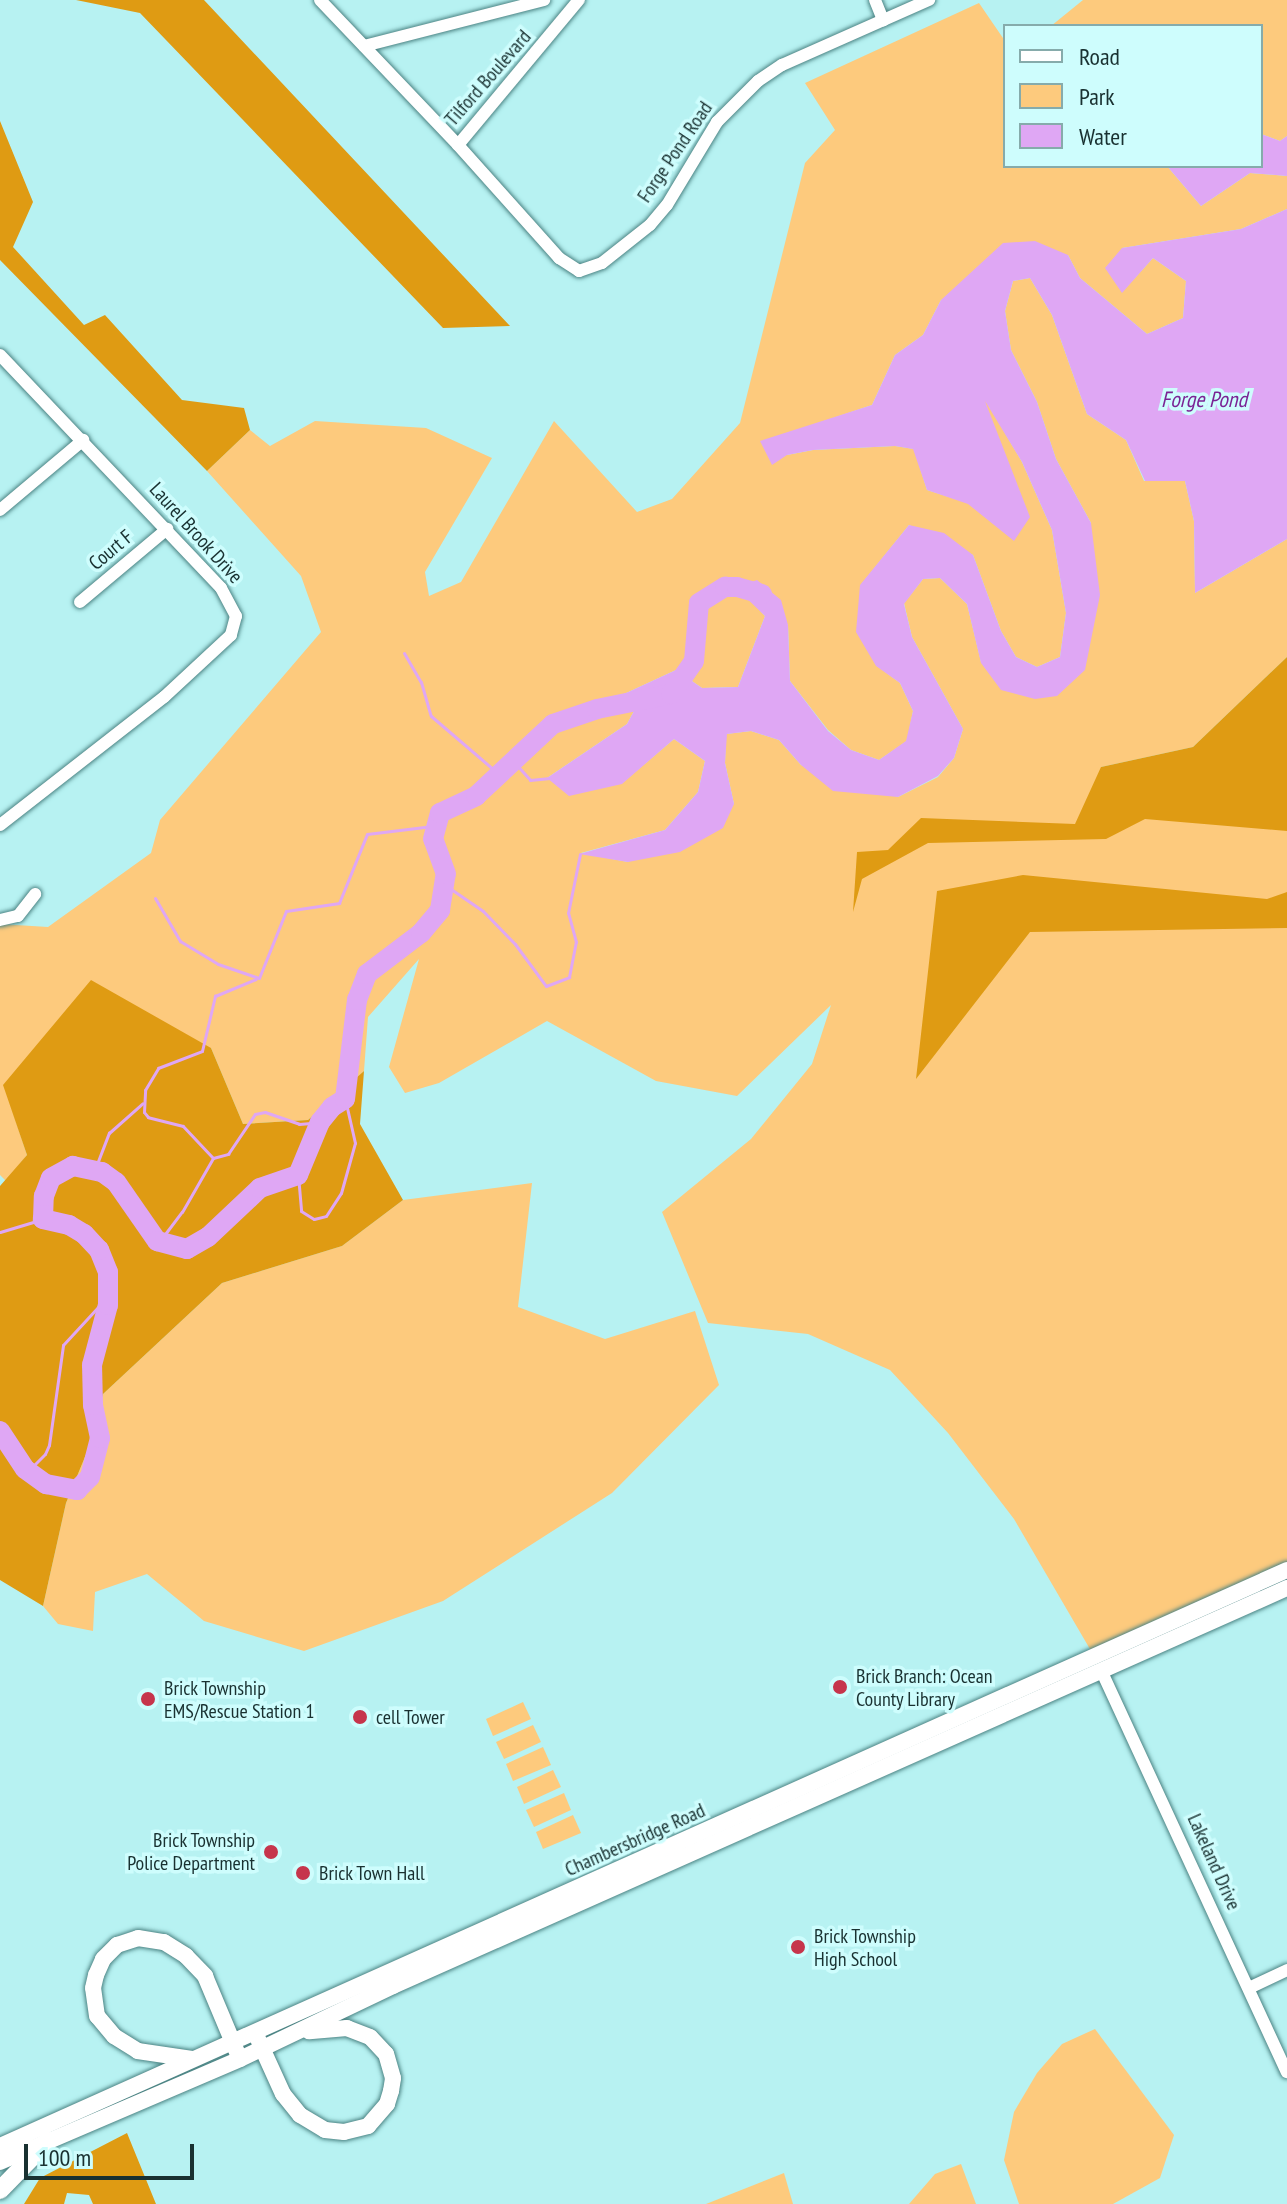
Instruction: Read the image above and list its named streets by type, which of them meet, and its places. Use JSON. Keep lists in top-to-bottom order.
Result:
{
  "streets": {
    "main road": ["Chambersbridge Road"],
    "street": [
      "Tilford Boulevard",
      "Forge Pond Road",
      "Laurel Brook Drive",
      "Court F",
      "Lakeland Drive"
    ]
  },
  "crossings": [
    ["Tilford Boulevard", "Forge Pond Road"],
    ["Laurel Brook Drive", "Court F"],
    ["Chambersbridge Road", "Lakeland Drive"]
  ],
  "water": ["Forge Pond"],
  "places": [
    "Brick Branch: Ocean County Library",
    "Brick Township EMS/Rescue Station 1",
    "cell Tower",
    "Brick Township Police Department",
    "Brick Town Hall",
    "Brick Township High School"
  ],
  "legend": ["Road", "Park", "Water"],
  "scale_bar": "100 m"
}
